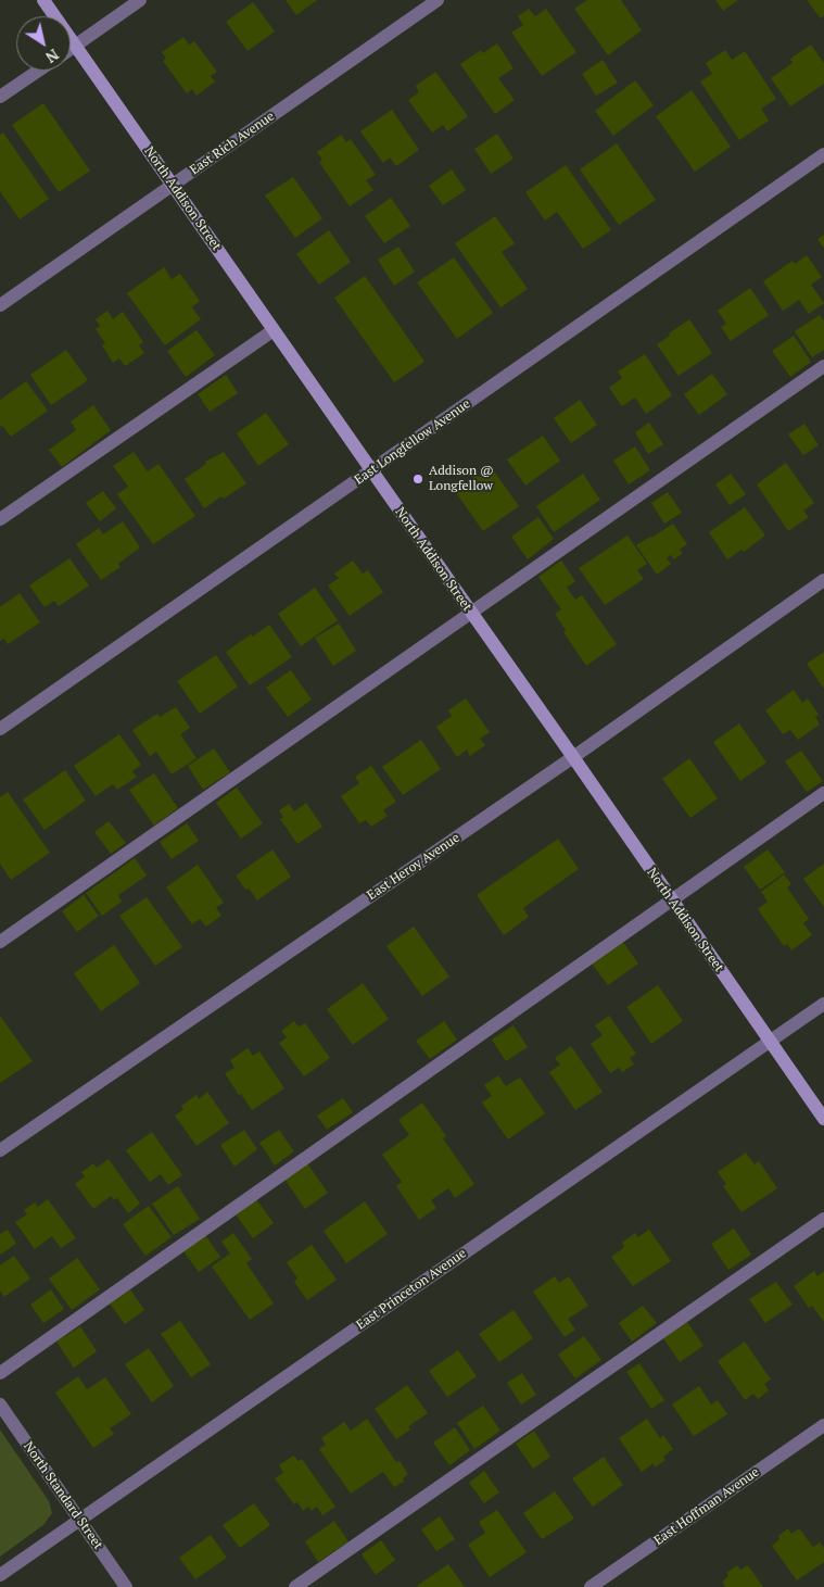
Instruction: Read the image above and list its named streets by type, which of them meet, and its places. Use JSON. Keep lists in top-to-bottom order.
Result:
{
  "streets": {
    "street": [
      "East Rich Avenue",
      "North Addison Street",
      "East Longfellow Avenue",
      "East Heroy Avenue",
      "East Princeton Avenue",
      "North Standard Street",
      "East Hoffman Avenue"
    ]
  },
  "crossings": [
    ["East Rich Avenue", "North Addison Street"],
    ["North Addison Street", "East Longfellow Avenue"],
    ["North Addison Street", "East Heroy Avenue"],
    ["North Addison Street", "East Princeton Avenue"],
    ["East Princeton Avenue", "North Standard Street"]
  ],
  "places": ["Addison @ Longfellow"],
  "north": "bottom right"
}
